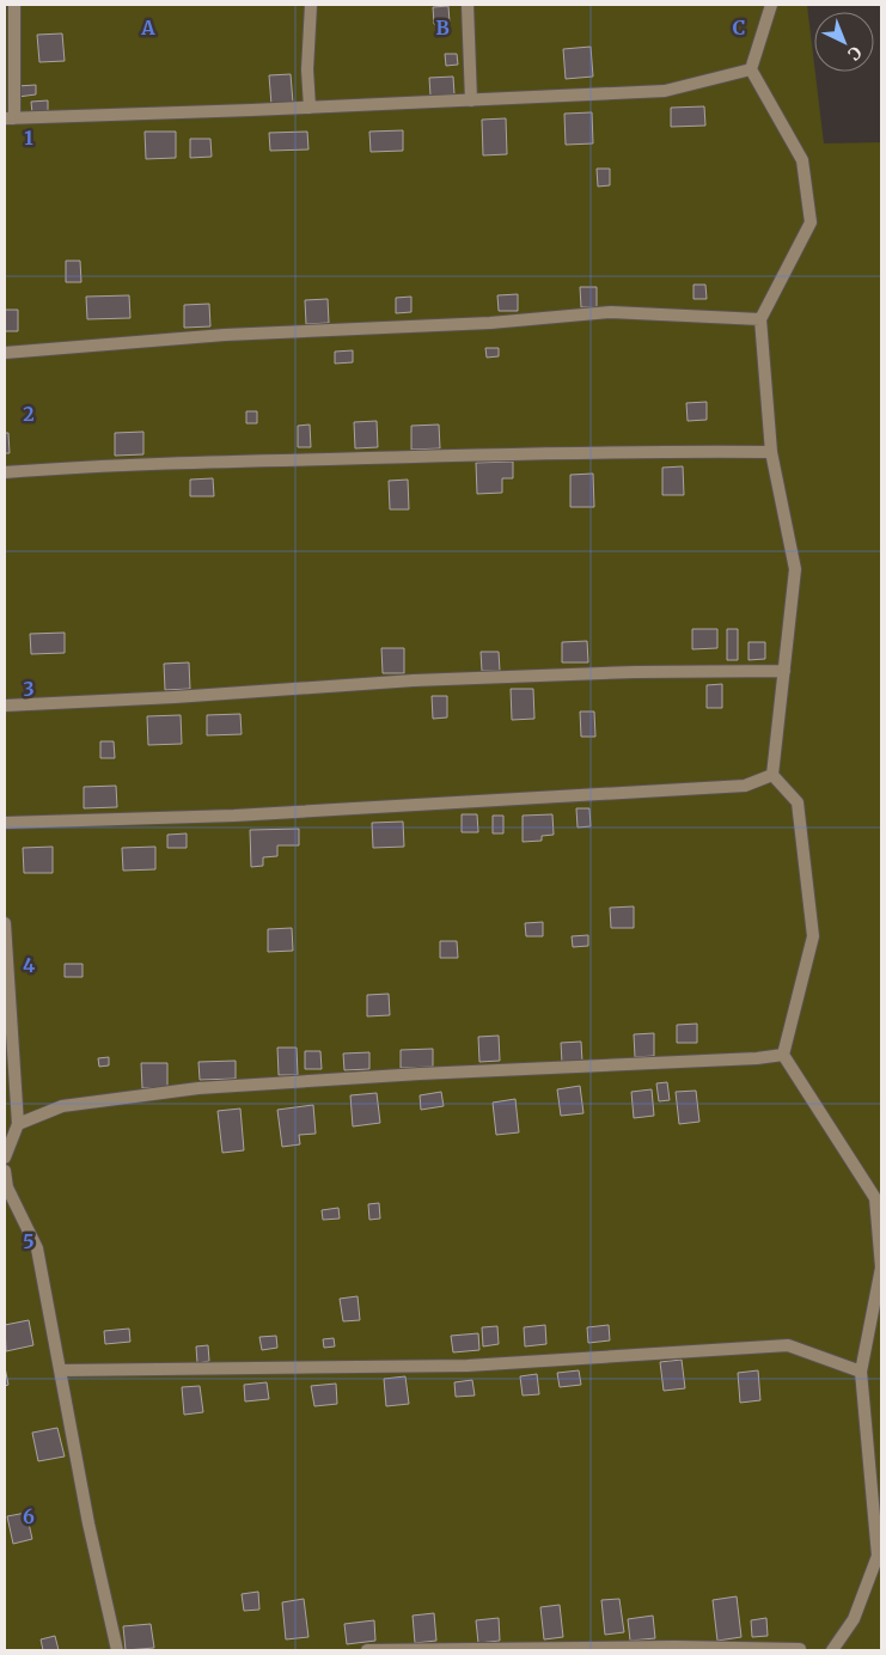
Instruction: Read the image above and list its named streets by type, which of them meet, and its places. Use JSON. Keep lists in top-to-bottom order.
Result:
{
  "north": "bottom right",
  "grid": {
    "columns": ["A", "B", "C"],
    "rows": [
      "1",
      "2",
      "3",
      "4",
      "5",
      "6"
    ]
  }
}
